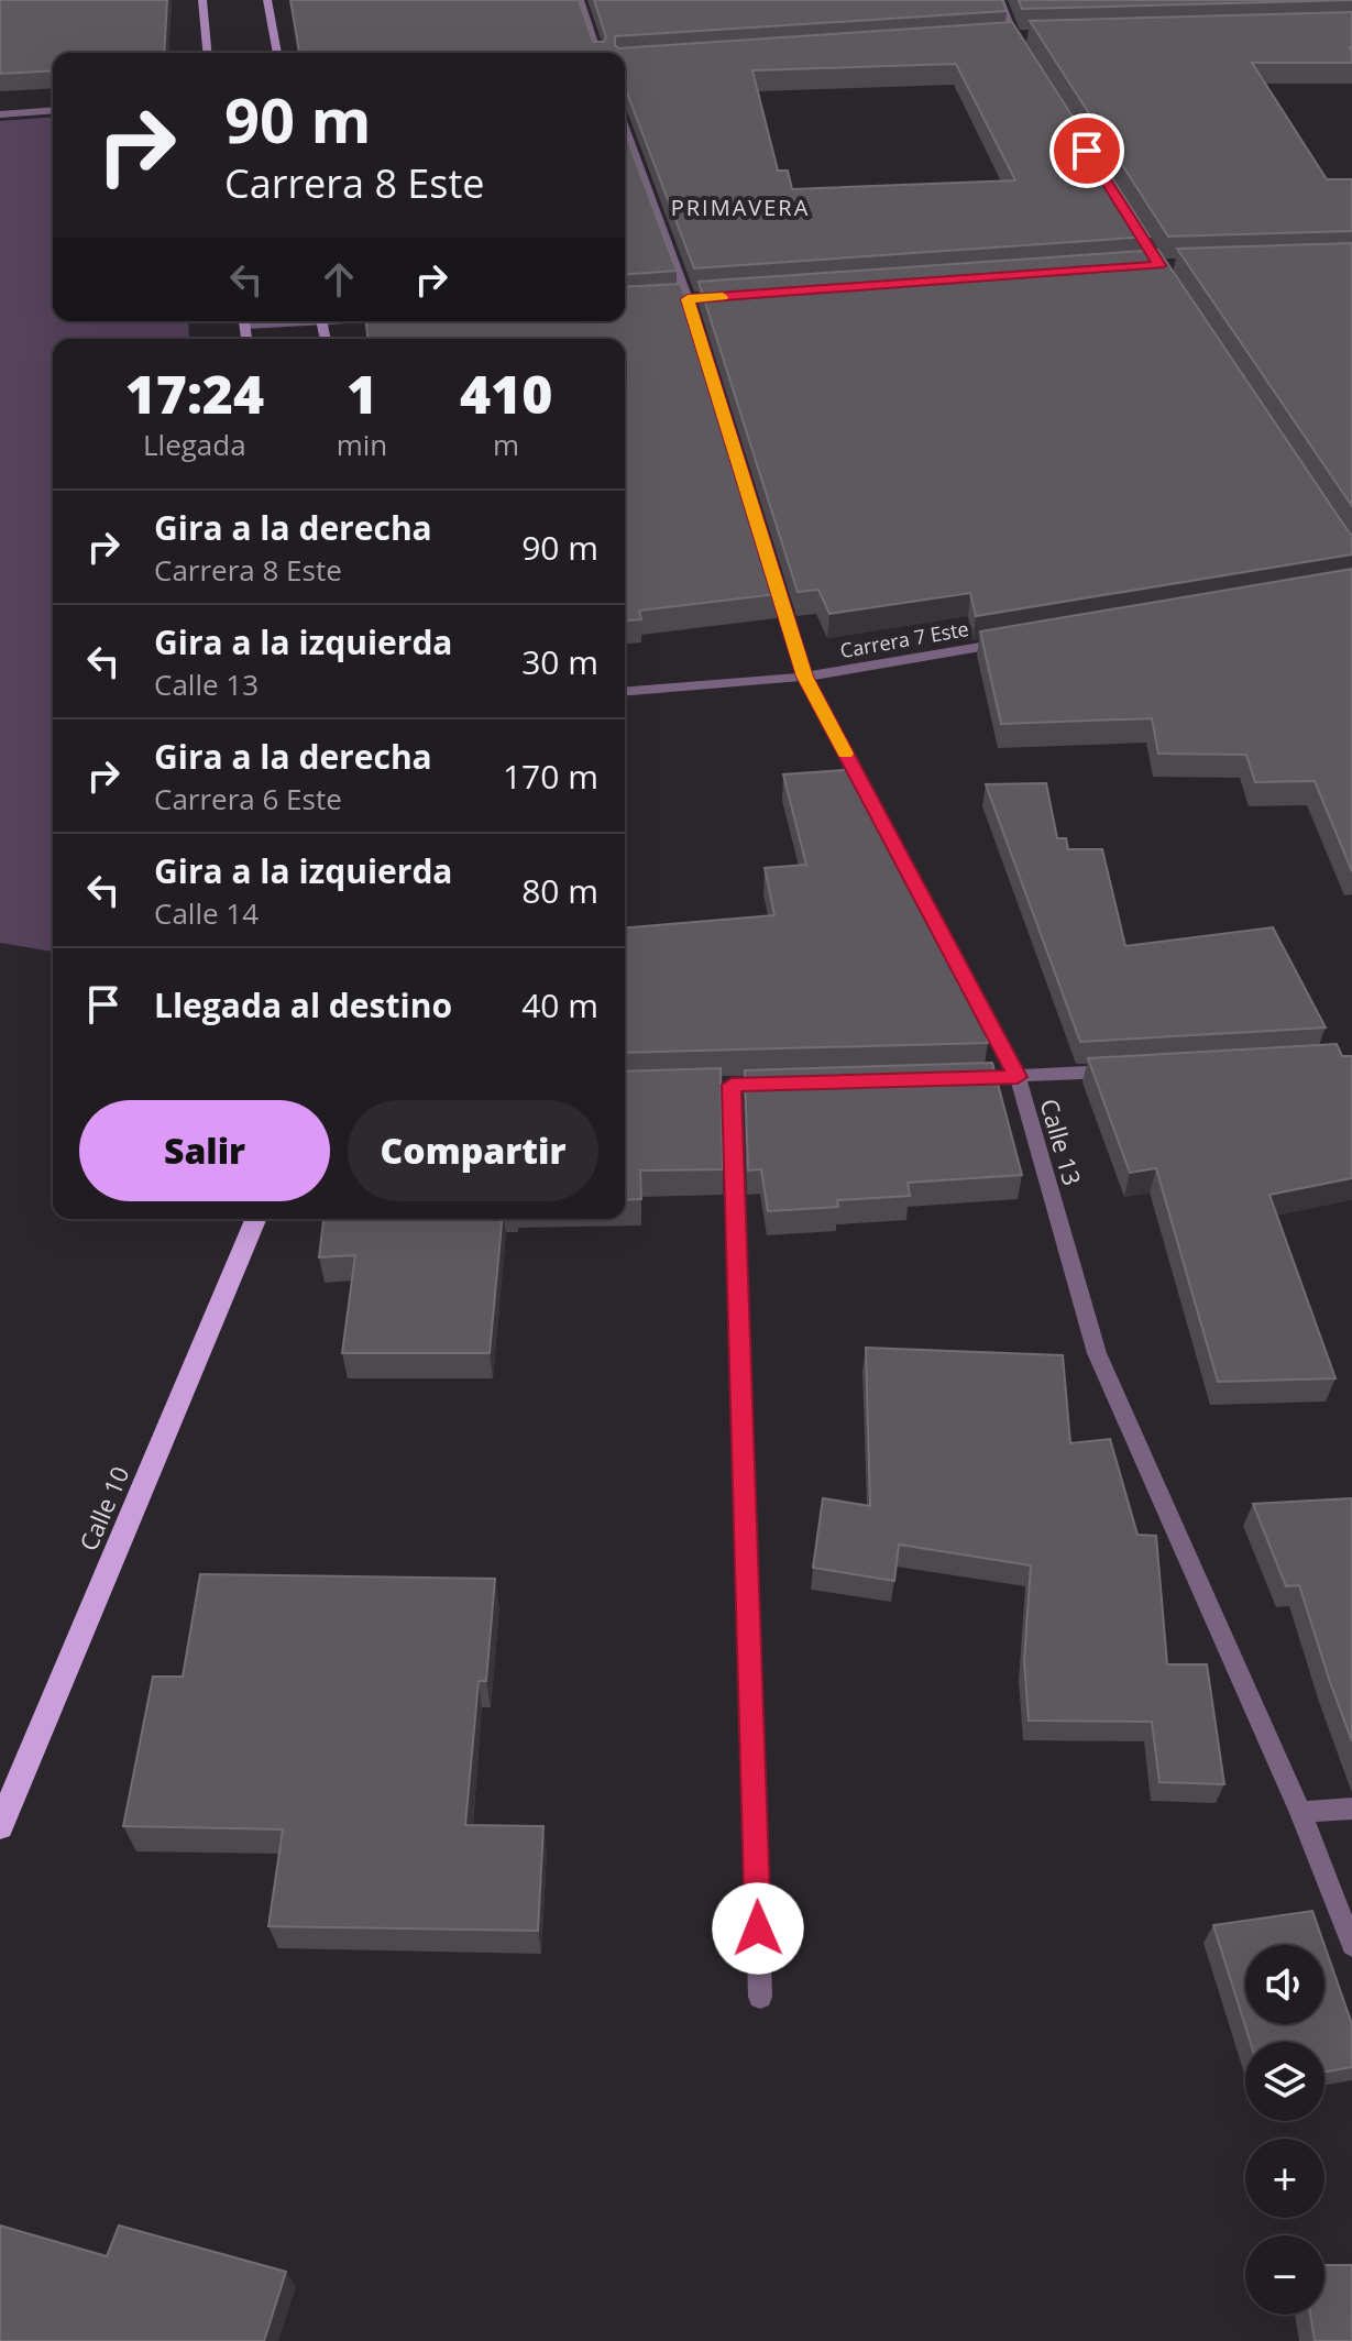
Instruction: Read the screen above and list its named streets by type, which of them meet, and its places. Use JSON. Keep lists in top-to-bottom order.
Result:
{
  "streets": {
    "main road": ["Calle 10"],
    "street": ["Carrera 7 Este", "Calle 13"]
  },
  "districts": ["PRIMAVERA"],
  "page": {
    "turn": ["90 m", "Carrera 8 Este"],
    "eta": [
      "17:24",
      "Llegada",
      "1",
      "min",
      "410",
      "m"
    ],
    "list": [
      {
        "name": "Gira a la derecha",
        "note": "Carrera 8 Este",
        "value": "90 m"
      },
      {
        "name": "Gira a la izquierda",
        "note": "Calle 13",
        "value": "30 m"
      },
      {
        "name": "Gira a la derecha",
        "note": "Carrera 6 Este",
        "value": "170 m"
      },
      {
        "name": "Gira a la izquierda",
        "note": "Calle 14",
        "value": "80 m"
      },
      {
        "name": "Llegada al destino",
        "value": "40 m"
      }
    ],
    "buttons": ["Salir", "Compartir"],
    "map_buttons": ["+", "−"]
  }
}
